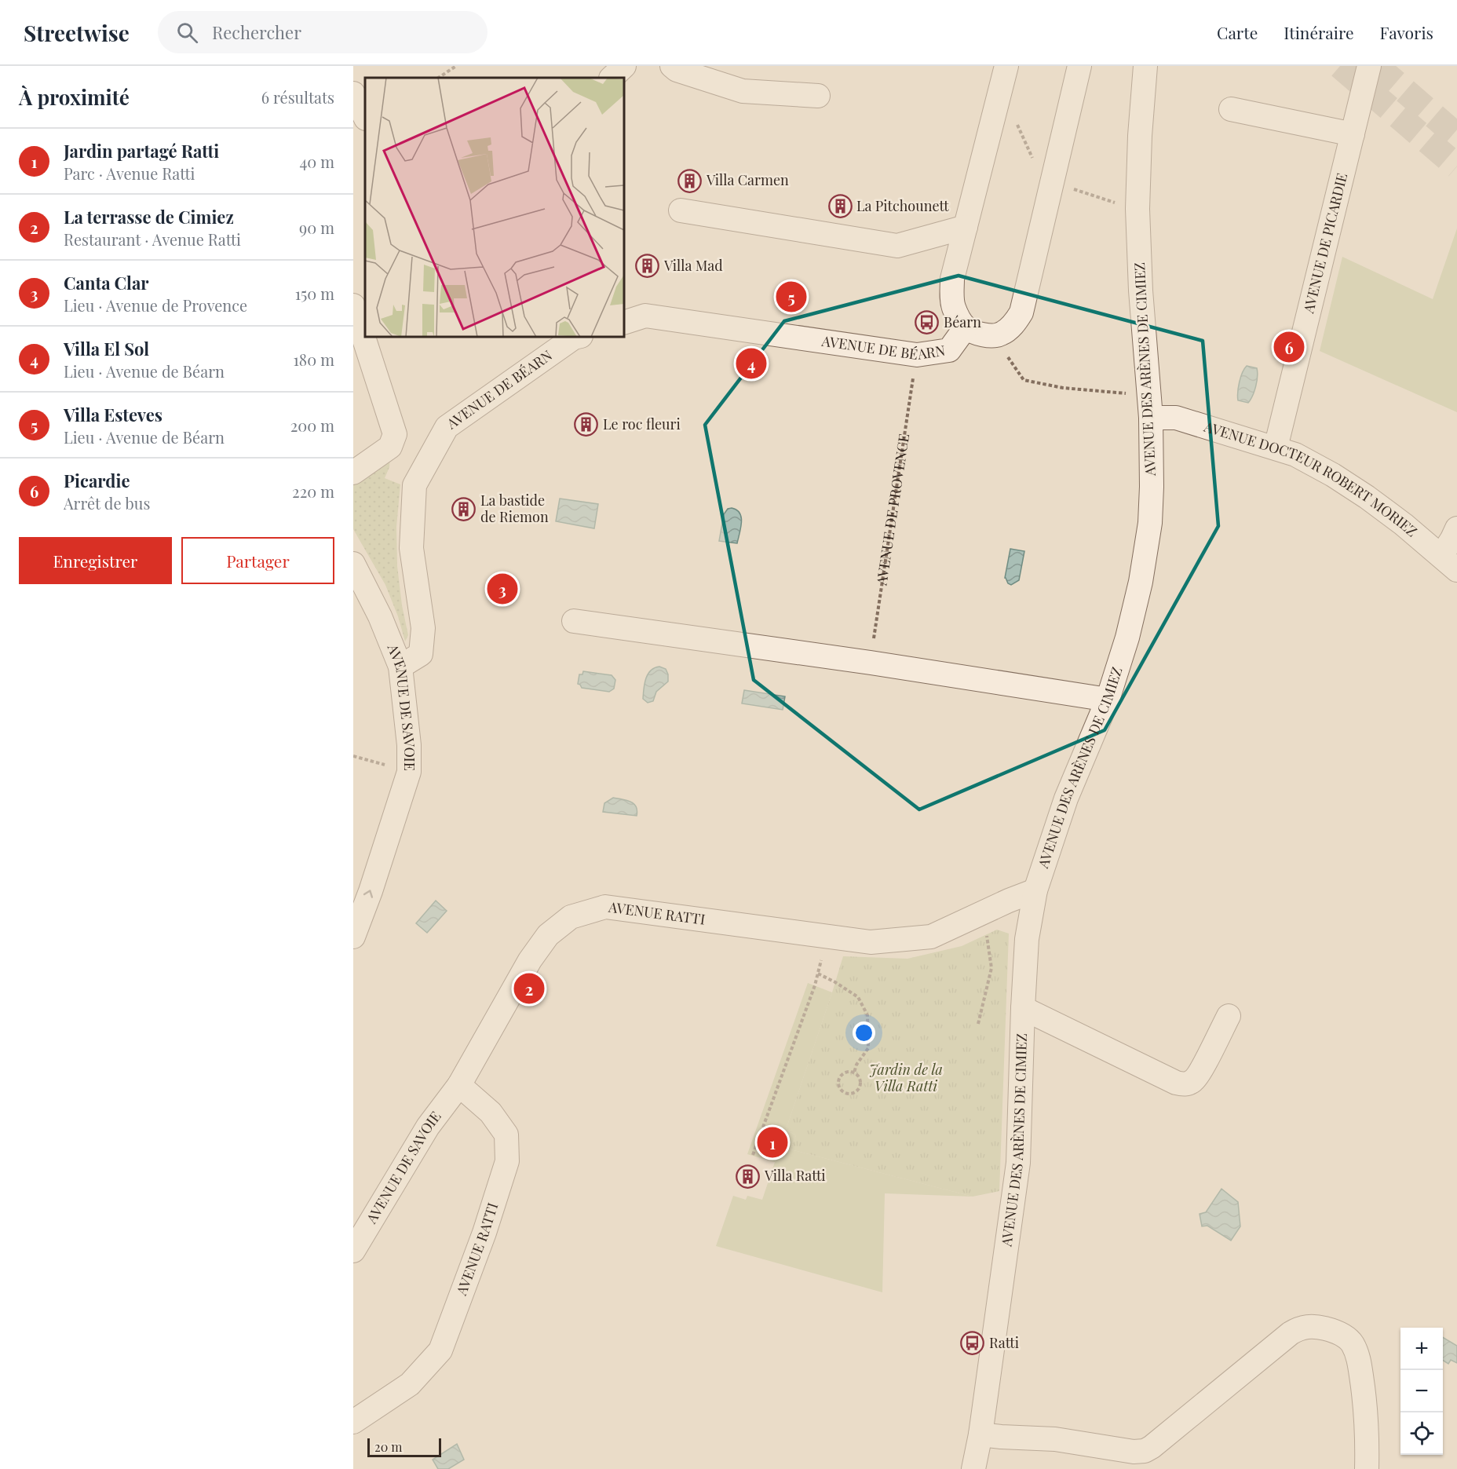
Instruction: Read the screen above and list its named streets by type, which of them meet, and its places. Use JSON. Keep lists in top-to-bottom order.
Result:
{
  "streets": {
    "street": [
      "AVENUE DE PICARDIE",
      "AVENUE DE BÉARN",
      "AVENUE DES ARÈNES DE CIMIEZ",
      "AVENUE DOCTEUR ROBERT MORIEZ",
      "AVENUE DE SAVOIE",
      "AVENUE RATTI"
    ],
    "path": ["AVENUE DE PROVENCE"]
  },
  "crossings": [
    ["AVENUE DE PICARDIE", "AVENUE DOCTEUR ROBERT MORIEZ"],
    ["AVENUE DE BÉARN", "AVENUE DE PROVENCE"],
    ["AVENUE DE BÉARN", "AVENUE DE SAVOIE"],
    ["AVENUE DES ARÈNES DE CIMIEZ", "AVENUE DOCTEUR ROBERT MORIEZ"],
    ["AVENUE DES ARÈNES DE CIMIEZ", "AVENUE RATTI"],
    ["AVENUE DE SAVOIE", "AVENUE RATTI"]
  ],
  "parks": ["Jardin de la Villa Ratti"],
  "places": {
    "building": [
      "Villa Carmen",
      "La Pitchounett",
      "Villa Mad",
      "Le roc fleuri",
      "La bastide de Riemon",
      "Villa Ratti"
    ],
    "bus stop": ["Béarn", "Ratti"]
  },
  "scale_bar": "20 m",
  "page": {
    "header": "Streetwise",
    "search": "Rechercher",
    "nav": ["Carte", "Itinéraire", "Favoris"],
    "heading": ["À proximité", "6 résultats"],
    "list": [
      {
        "mark": "1",
        "name": "Jardin partagé Ratti",
        "note": "Parc · Avenue Ratti",
        "value": "40 m"
      },
      {
        "mark": "2",
        "name": "La terrasse de Cimiez",
        "note": "Restaurant · Avenue Ratti",
        "value": "90 m"
      },
      {
        "mark": "3",
        "name": "Canta Clar",
        "note": "Lieu · Avenue de Provence",
        "value": "150 m"
      },
      {
        "mark": "4",
        "name": "Villa El Sol",
        "note": "Lieu · Avenue de Béarn",
        "value": "180 m"
      },
      {
        "mark": "5",
        "name": "Villa Esteves",
        "note": "Lieu · Avenue de Béarn",
        "value": "200 m"
      },
      {
        "mark": "6",
        "name": "Picardie",
        "note": "Arrêt de bus",
        "value": "220 m"
      }
    ],
    "pins": [
      "5",
      "6",
      "4",
      "3",
      "2",
      "1"
    ],
    "buttons": ["Enregistrer", "Partager"],
    "map_buttons": ["+", "−"],
    "scale": "20 m"
  }
}
